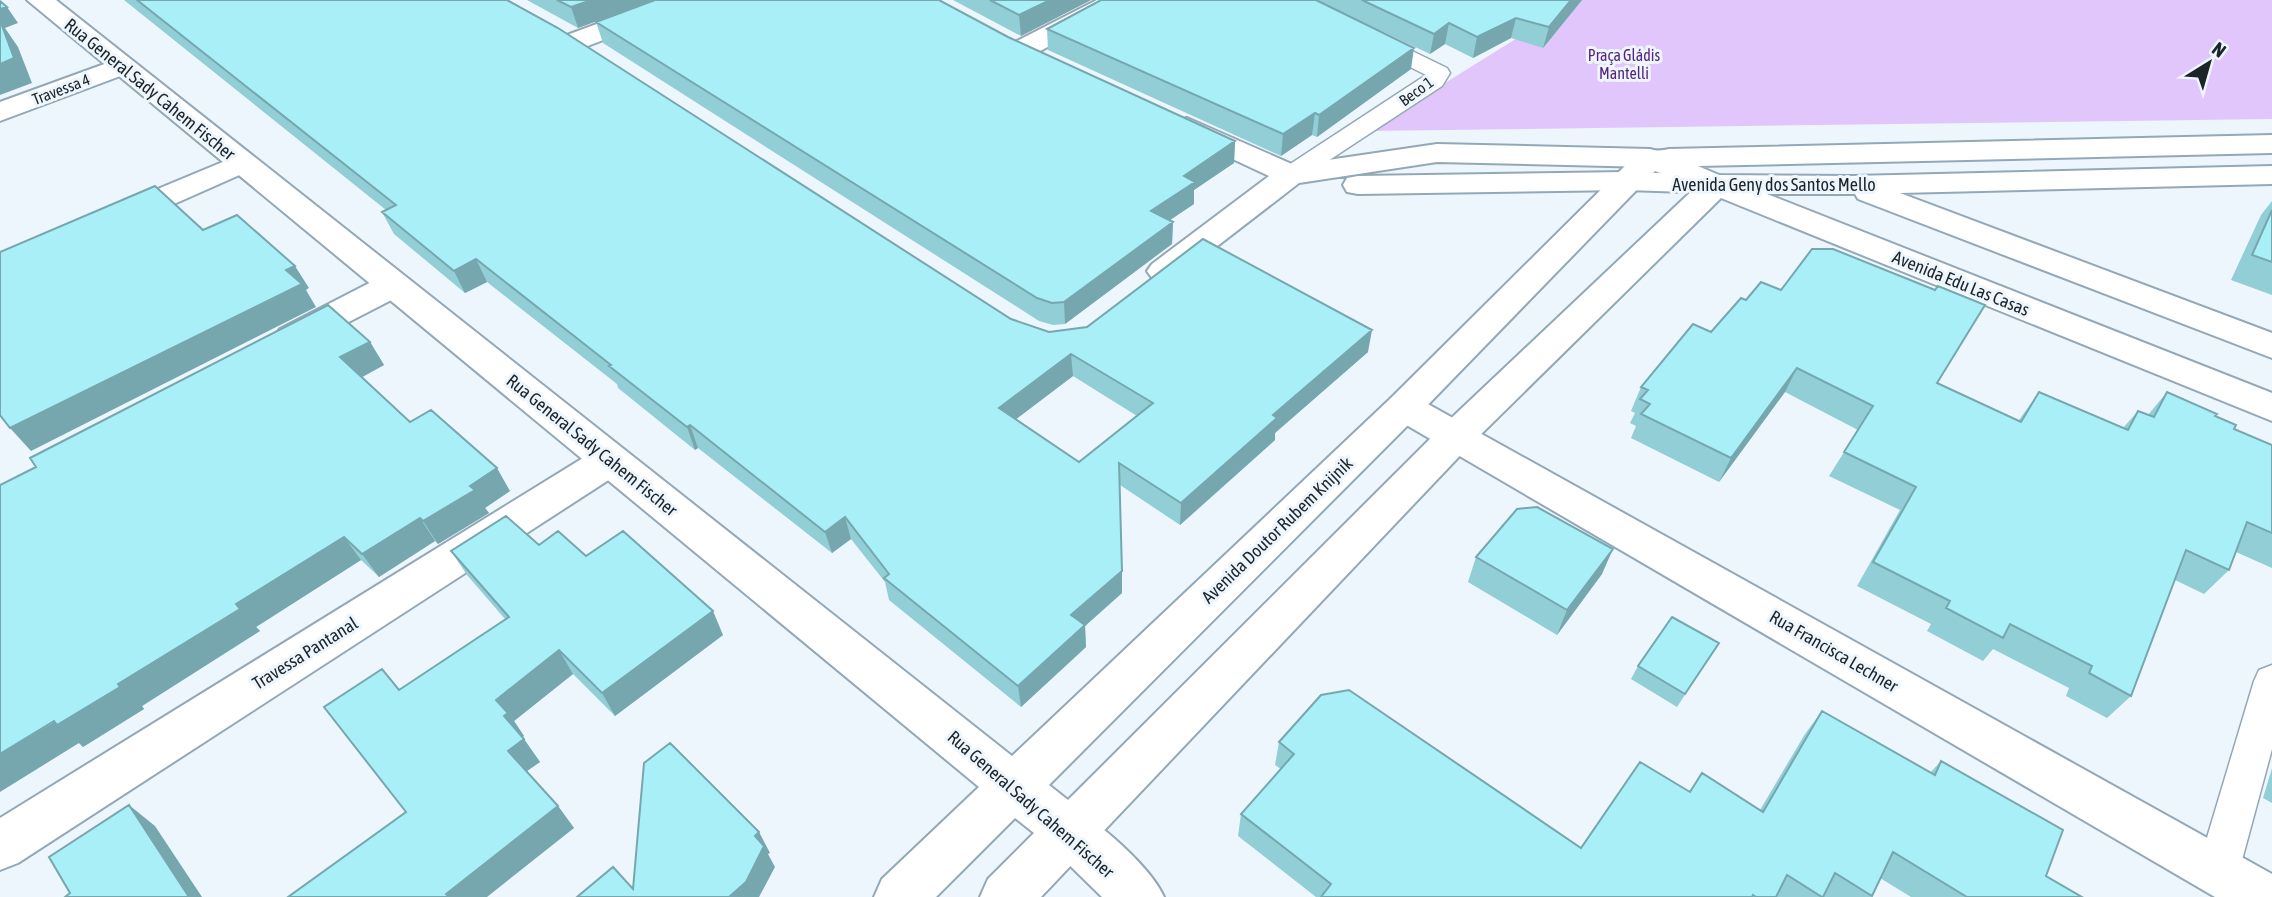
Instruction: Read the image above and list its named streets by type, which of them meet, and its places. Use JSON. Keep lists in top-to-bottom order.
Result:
{
  "streets": {
    "street": [
      "Travessa 4",
      "Rua General Sady Cahem Fischer",
      "Avenida Geny dos Santos Mello",
      "Avenida Edu Las Casas",
      "Avenida Doutor Rubem Knijnik",
      "Rua Francisca Lechner",
      "Travessa Pantanal"
    ],
    "lane": ["Beco 1"]
  },
  "crossings": [
    ["Travessa 4", "Rua General Sady Cahem Fischer"],
    ["Rua General Sady Cahem Fischer", "Avenida Doutor Rubem Knijnik"],
    ["Rua General Sady Cahem Fischer", "Travessa Pantanal"],
    ["Beco 1", "Avenida Geny dos Santos Mello"],
    ["Avenida Geny dos Santos Mello", "Avenida Edu Las Casas"],
    ["Avenida Geny dos Santos Mello", "Avenida Doutor Rubem Knijnik"],
    ["Avenida Edu Las Casas", "Avenida Doutor Rubem Knijnik"],
    ["Avenida Doutor Rubem Knijnik", "Rua Francisca Lechner"]
  ],
  "parks": ["Praça Gládis Mantelli"],
  "north": "top right"
}
